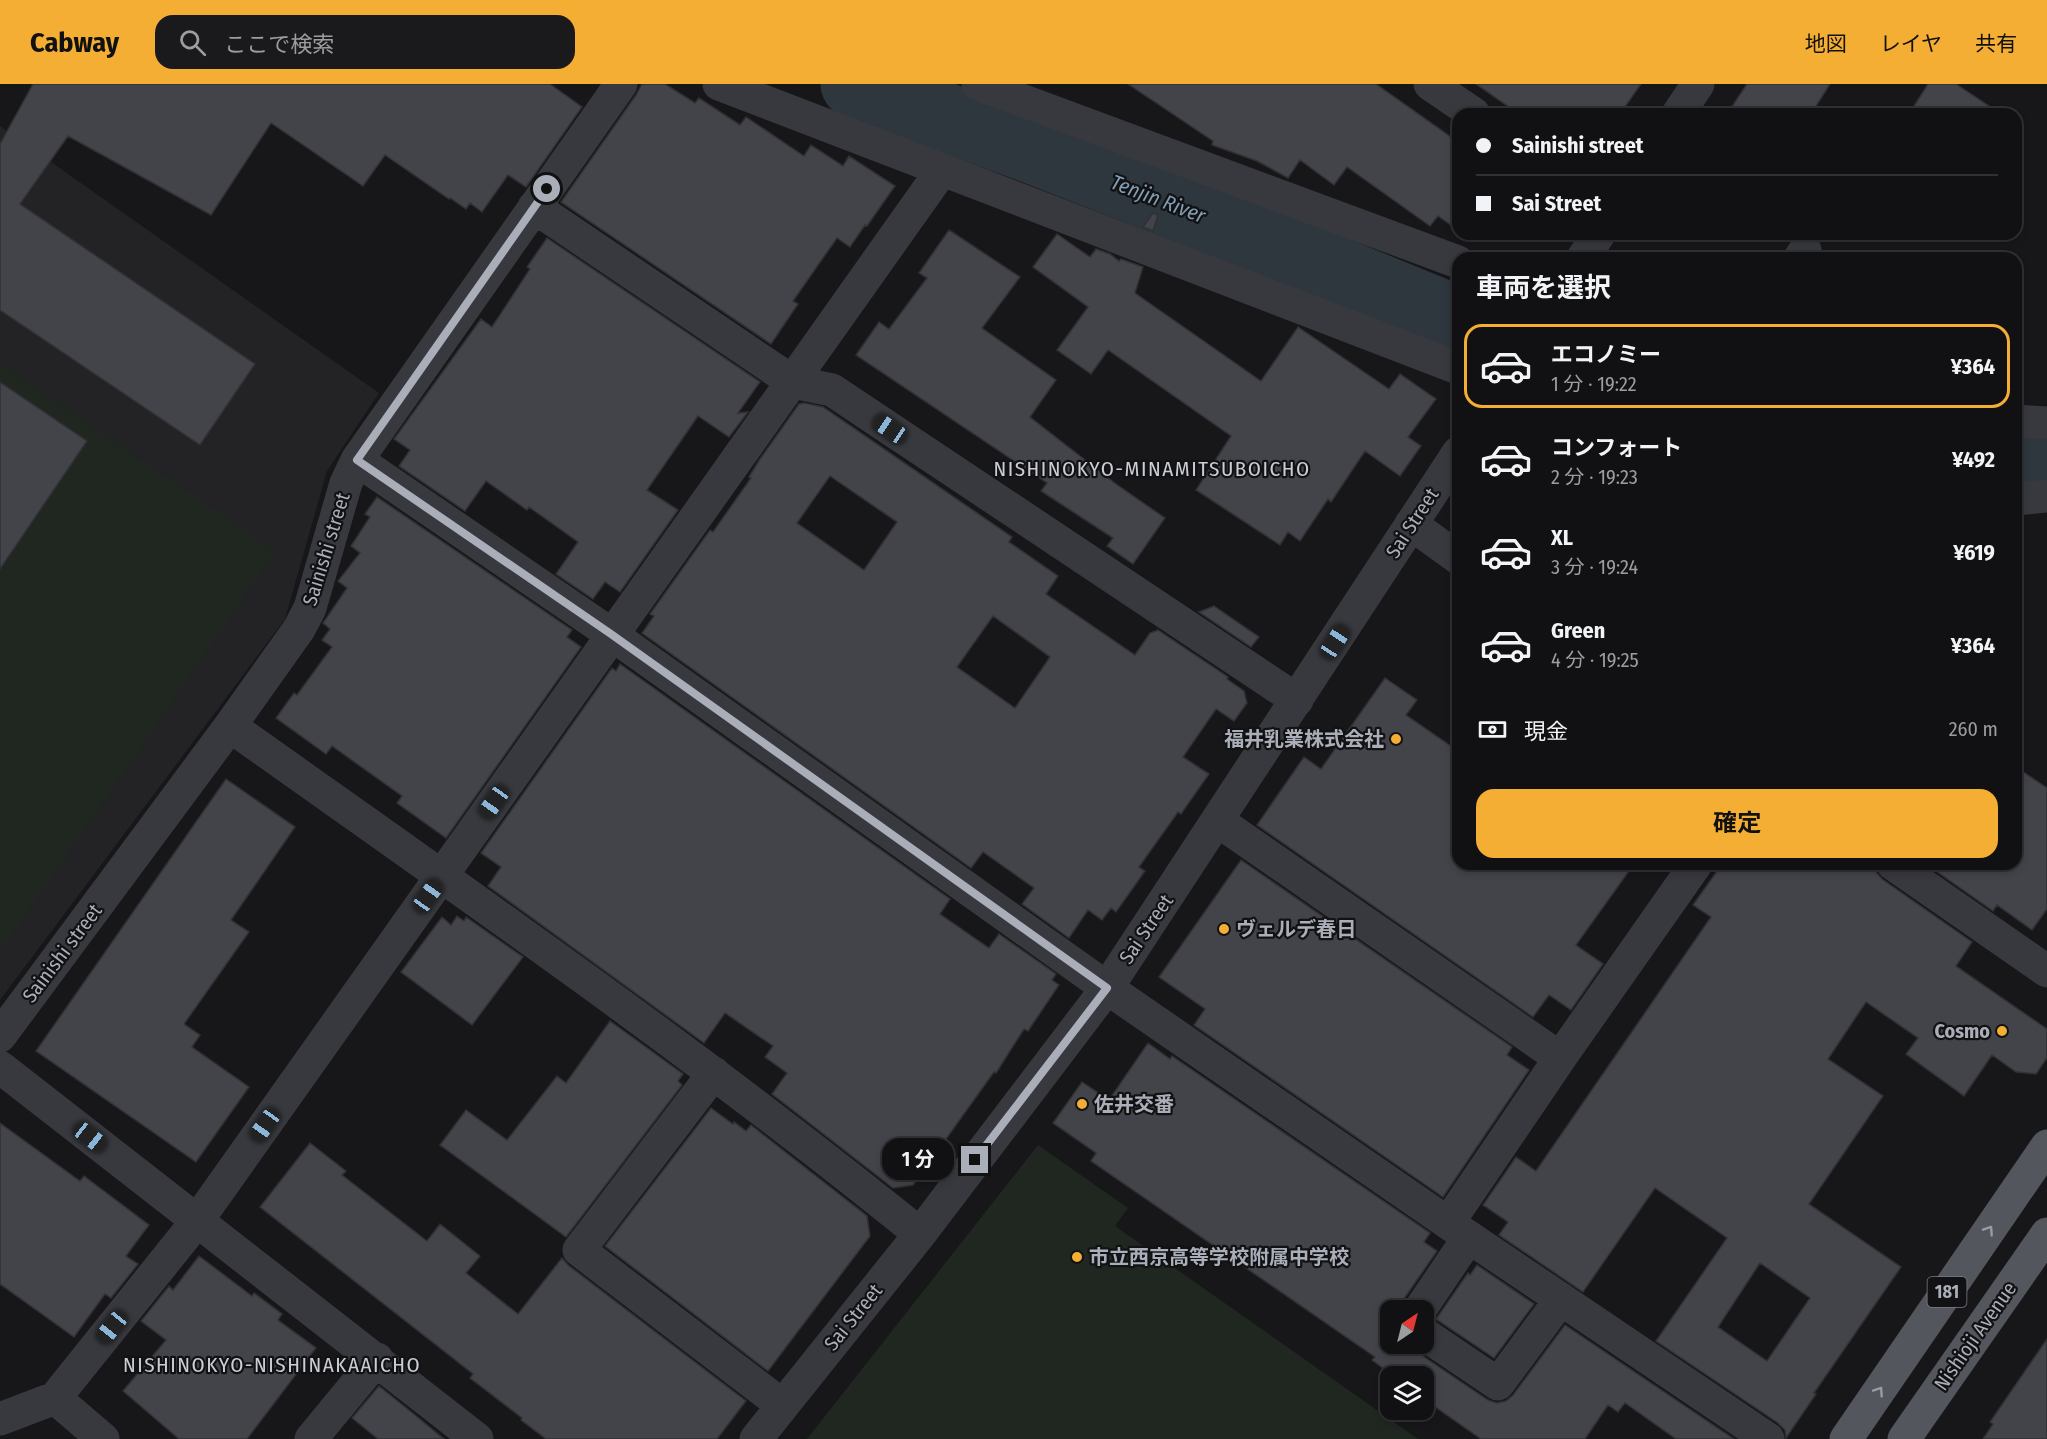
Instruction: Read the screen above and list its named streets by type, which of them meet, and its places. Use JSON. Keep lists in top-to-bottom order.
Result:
{
  "streets": {
    "main road": ["181", "Nishioji Avenue"],
    "street": ["Sai Street", "Sainishi street"]
  },
  "districts": ["NISHINOKYO-MINAMITSUBOICHO", "NISHINOKYO-NISHINAKAAICHO"],
  "water": ["Tenjin River"],
  "places": [
    "福井乳業株式会社",
    "ヴェルデ春日",
    "Cosmo",
    "佐井交番",
    "市立西京高等学校附属中学校"
  ],
  "north": "top right",
  "page": {
    "header": "Cabway",
    "search": "ここで検索",
    "nav": ["地図", "レイヤ", "共有"],
    "banner": ["Sainishi street", "Sai Street"],
    "heading": "車両を選択",
    "list": [
      {
        "name": "エコノミー",
        "note": "1 分 · 19:22",
        "value": "¥364"
      },
      {
        "name": "コンフォート",
        "note": "2 分 · 19:23",
        "value": "¥492"
      },
      {
        "name": "XL",
        "note": "3 分 · 19:24",
        "value": "¥619"
      },
      {
        "name": "Green",
        "note": "4 分 · 19:25",
        "value": "¥364"
      }
    ],
    "pay": ["現金", "260 m"],
    "buttons": "確定",
    "bubble": "1 分"
  }
}
